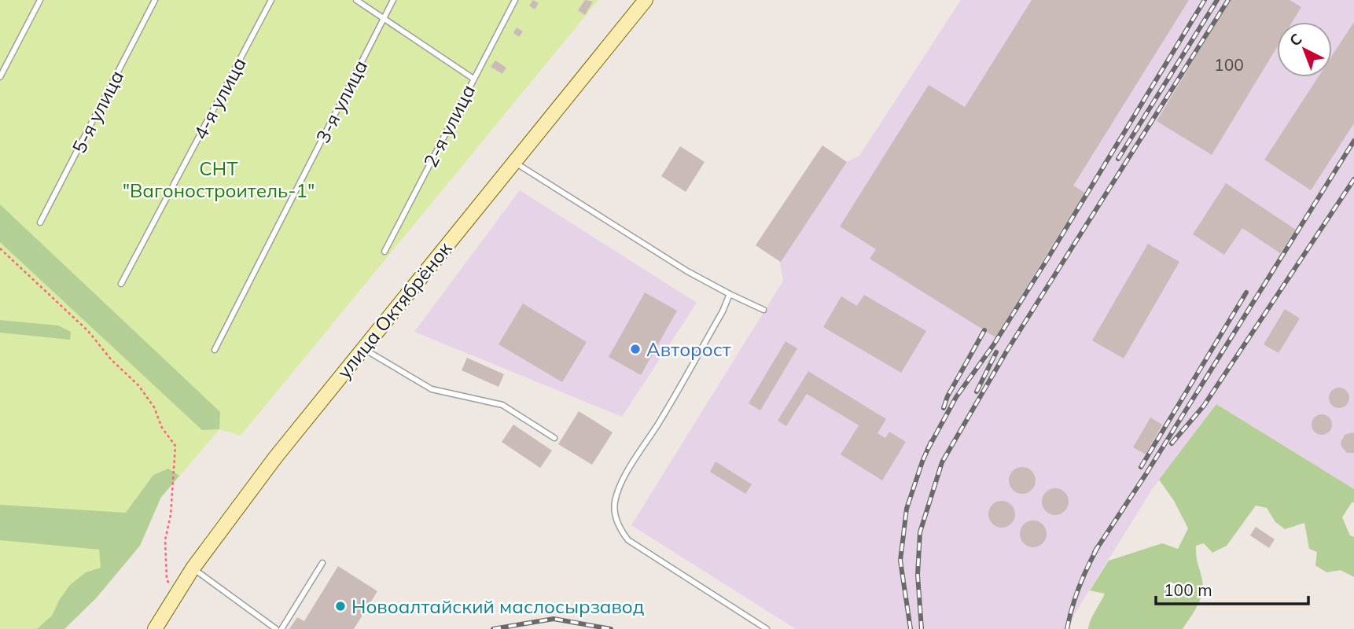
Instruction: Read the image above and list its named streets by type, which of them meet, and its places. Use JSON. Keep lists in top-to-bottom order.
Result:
{
  "streets": {
    "street": ["улица Октябрёнок"],
    "lane": [
      "4-я улица",
      "3-я улица",
      "5-я улица",
      "2-я улица"
    ]
  },
  "parks": ["СНТ \"Вагоностроитель-1\""],
  "places": ["Авторост", "Новоалтайский маслосырзавод"],
  "house_numbers": ["100"],
  "scale_bar": "100 m",
  "north": "top left"
}
